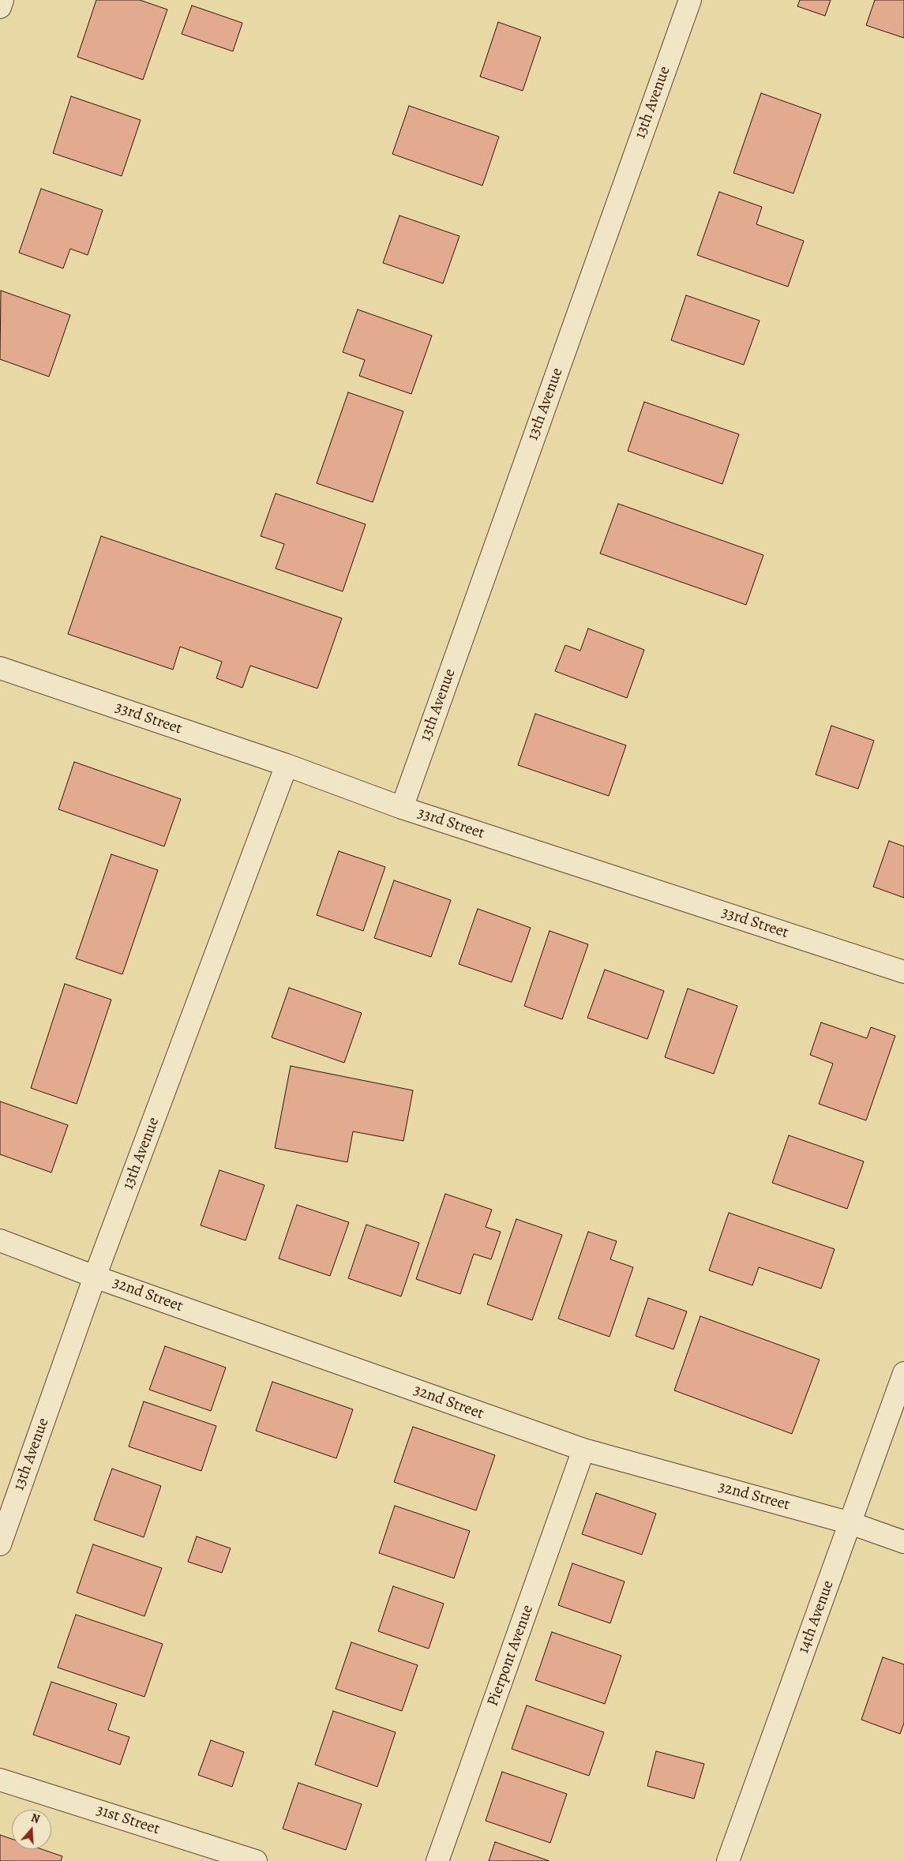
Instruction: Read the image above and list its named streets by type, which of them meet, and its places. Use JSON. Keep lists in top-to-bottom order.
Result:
{
  "streets": {
    "street": [
      "13th Avenue",
      "33rd Street",
      "32nd Street",
      "14th Avenue",
      "Pierpont Avenue",
      "31st Street"
    ]
  },
  "crossings": [
    ["13th Avenue", "33rd Street"],
    ["13th Avenue", "32nd Street"],
    ["32nd Street", "14th Avenue"],
    ["32nd Street", "Pierpont Avenue"]
  ],
  "north": "top"
}
